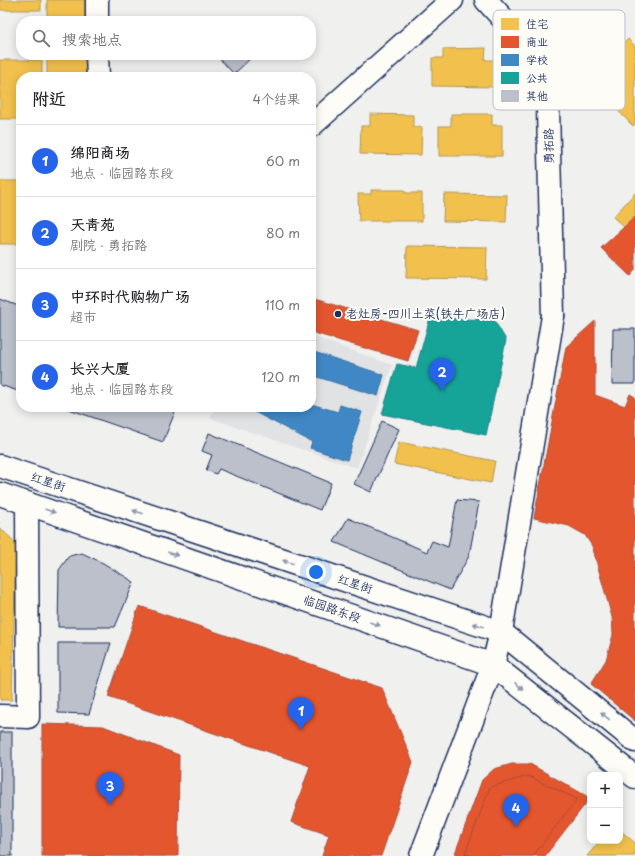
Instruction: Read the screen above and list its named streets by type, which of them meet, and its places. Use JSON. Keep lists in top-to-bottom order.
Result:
{
  "streets": {
    "main road": ["勇拓路", "红星街", "临园路东段"]
  },
  "crossings": [
    ["勇拓路", "红星街"],
    ["勇拓路", "临园路东段"]
  ],
  "one_way": ["红星街", "临园路东段"],
  "places": ["老灶房-四川土菜(铁牛广场店)"],
  "legend": [
    "住宅",
    "商业",
    "学校",
    "公共",
    "其他"
  ],
  "page": {
    "search": "搜索地点",
    "heading": ["附近", "4个结果"],
    "list": [
      {
        "mark": "1",
        "name": "绵阳商场",
        "note": "地点 · 临园路东段",
        "value": "60 m"
      },
      {
        "mark": "2",
        "name": "天青苑",
        "note": "剧院 · 勇拓路",
        "value": "80 m"
      },
      {
        "mark": "3",
        "name": "中环时代购物广场",
        "note": "超市",
        "value": "110 m"
      },
      {
        "mark": "4",
        "name": "长兴大厦",
        "note": "地点 · 临园路东段",
        "value": "120 m"
      }
    ],
    "pins": [
      "2",
      "1",
      "3",
      "4"
    ],
    "map_buttons": ["+", "−"]
  }
}
